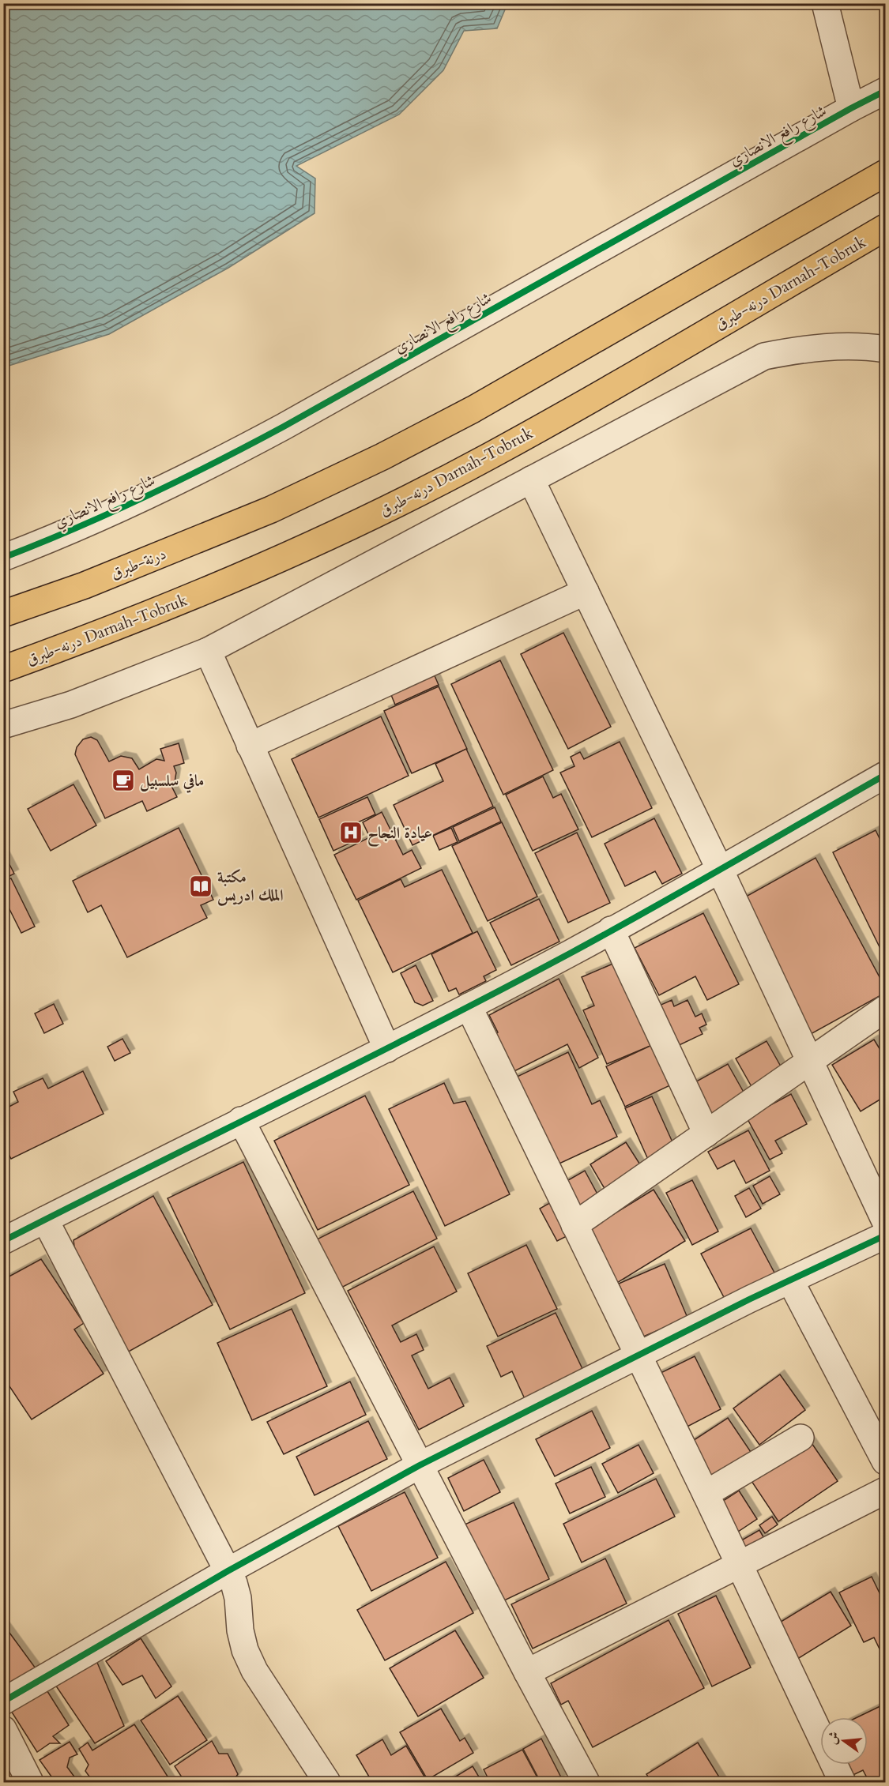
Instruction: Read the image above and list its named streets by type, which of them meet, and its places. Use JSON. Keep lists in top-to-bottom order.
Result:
{
  "streets": {
    "highway": ["درنه-طبرق Darnah-Tobruk", "درنة-طبرق"],
    "street": ["شارع رافع الانصاري"]
  },
  "places": {
    "cafe": ["مافي سلسبيل"],
    "hospital": ["عيادة النجاح"],
    "library": ["مكتبة الملك ادريس"]
  },
  "north": "left"
}
